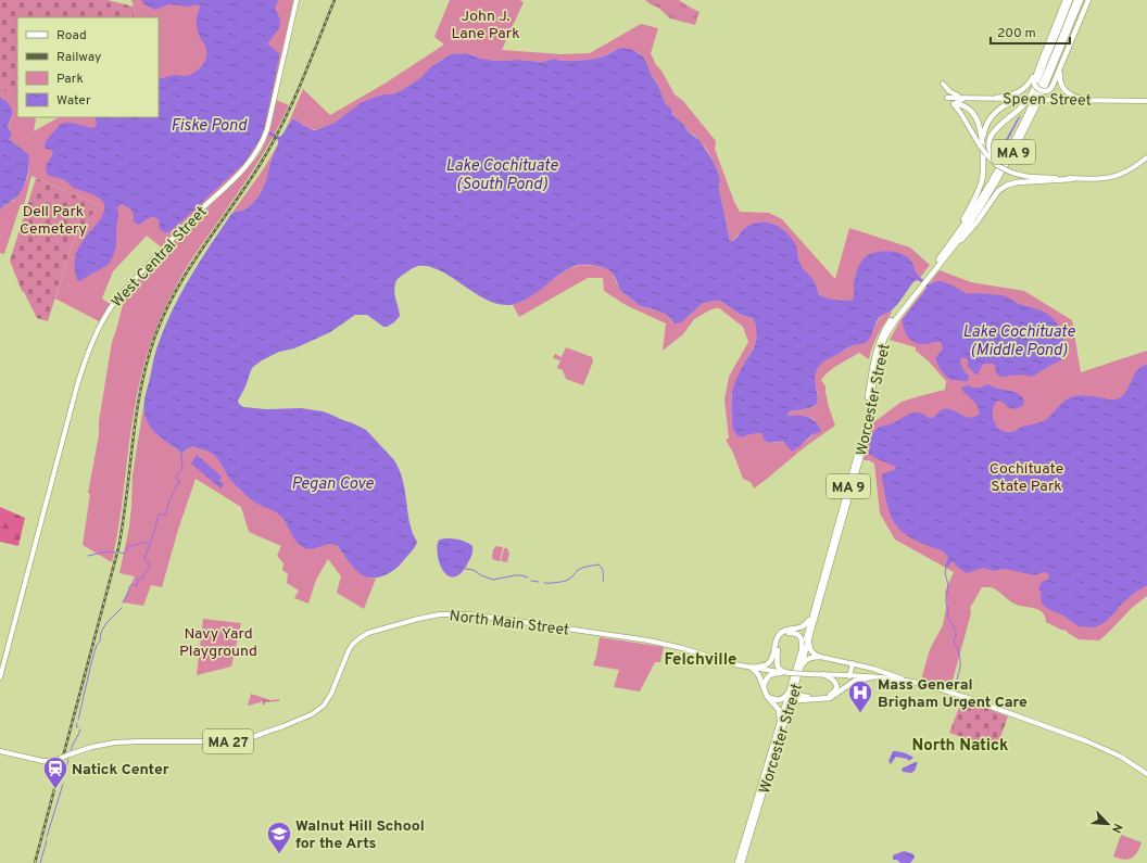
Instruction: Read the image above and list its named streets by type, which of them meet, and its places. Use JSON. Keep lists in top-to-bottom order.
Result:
{
  "streets": {
    "highway": ["MA 9", "Worcester Street"],
    "main road": [
      "Speen Street",
      "West Central Street",
      "North Main Street",
      "MA 27"
    ]
  },
  "districts": ["Felchville", "North Natick"],
  "water": [
    "Fiske Pond",
    "Lake Cochituate (South Pond)",
    "Lake Cochituate (Middle Pond)",
    "Pegan Cove"
  ],
  "parks": [
    "John J. Lane Park",
    "Dell Park Cemetery",
    "Cochituate State Park",
    "Navy Yard Playground"
  ],
  "places": {
    "hospital": ["Mass General Brigham Urgent Care"],
    "station": ["Natick Center"],
    "school or university": ["Walnut Hill School for the Arts"]
  },
  "legend": [
    "Road",
    "Railway",
    "Park",
    "Water"
  ],
  "scale_bar": "200 m",
  "north": "bottom right"
}
